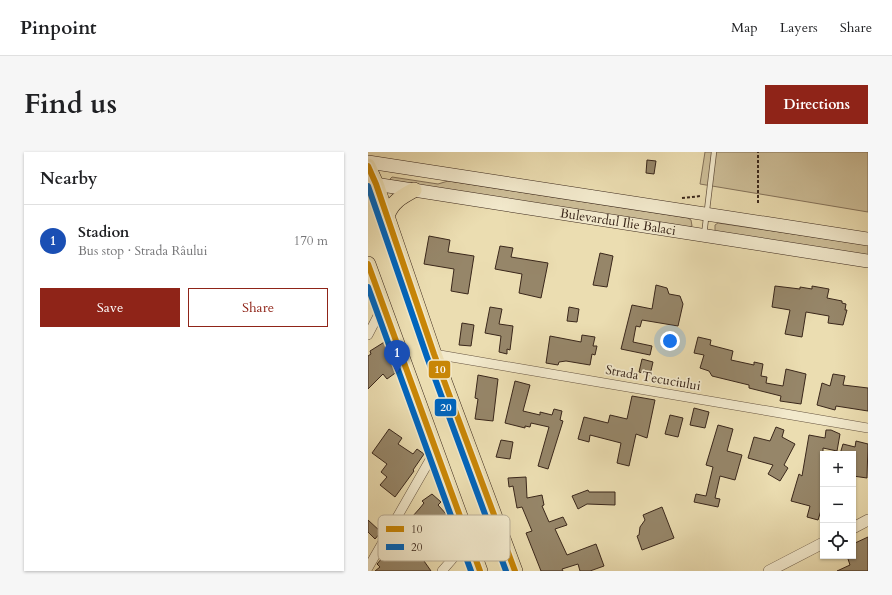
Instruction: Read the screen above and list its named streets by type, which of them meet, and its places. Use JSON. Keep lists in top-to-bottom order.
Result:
{
  "streets": {
    "main road": ["Bulevardul Ilie Balaci"],
    "street": ["Strada Tecuciului"]
  },
  "lines": ["transit line 10", "transit line 20"],
  "legend": ["10", "20"],
  "page": {
    "header": "Pinpoint",
    "nav": ["Map", "Layers", "Share"],
    "title": "Find us",
    "buttons": [
      "Directions",
      ["Save", "Share"]
    ],
    "heading": "Nearby",
    "list": [
      {
        "mark": "1",
        "name": "Stadion",
        "note": "Bus stop · Strada Râului",
        "value": "170 m"
      }
    ],
    "pins": "1",
    "map_buttons": ["+", "−"]
  }
}
